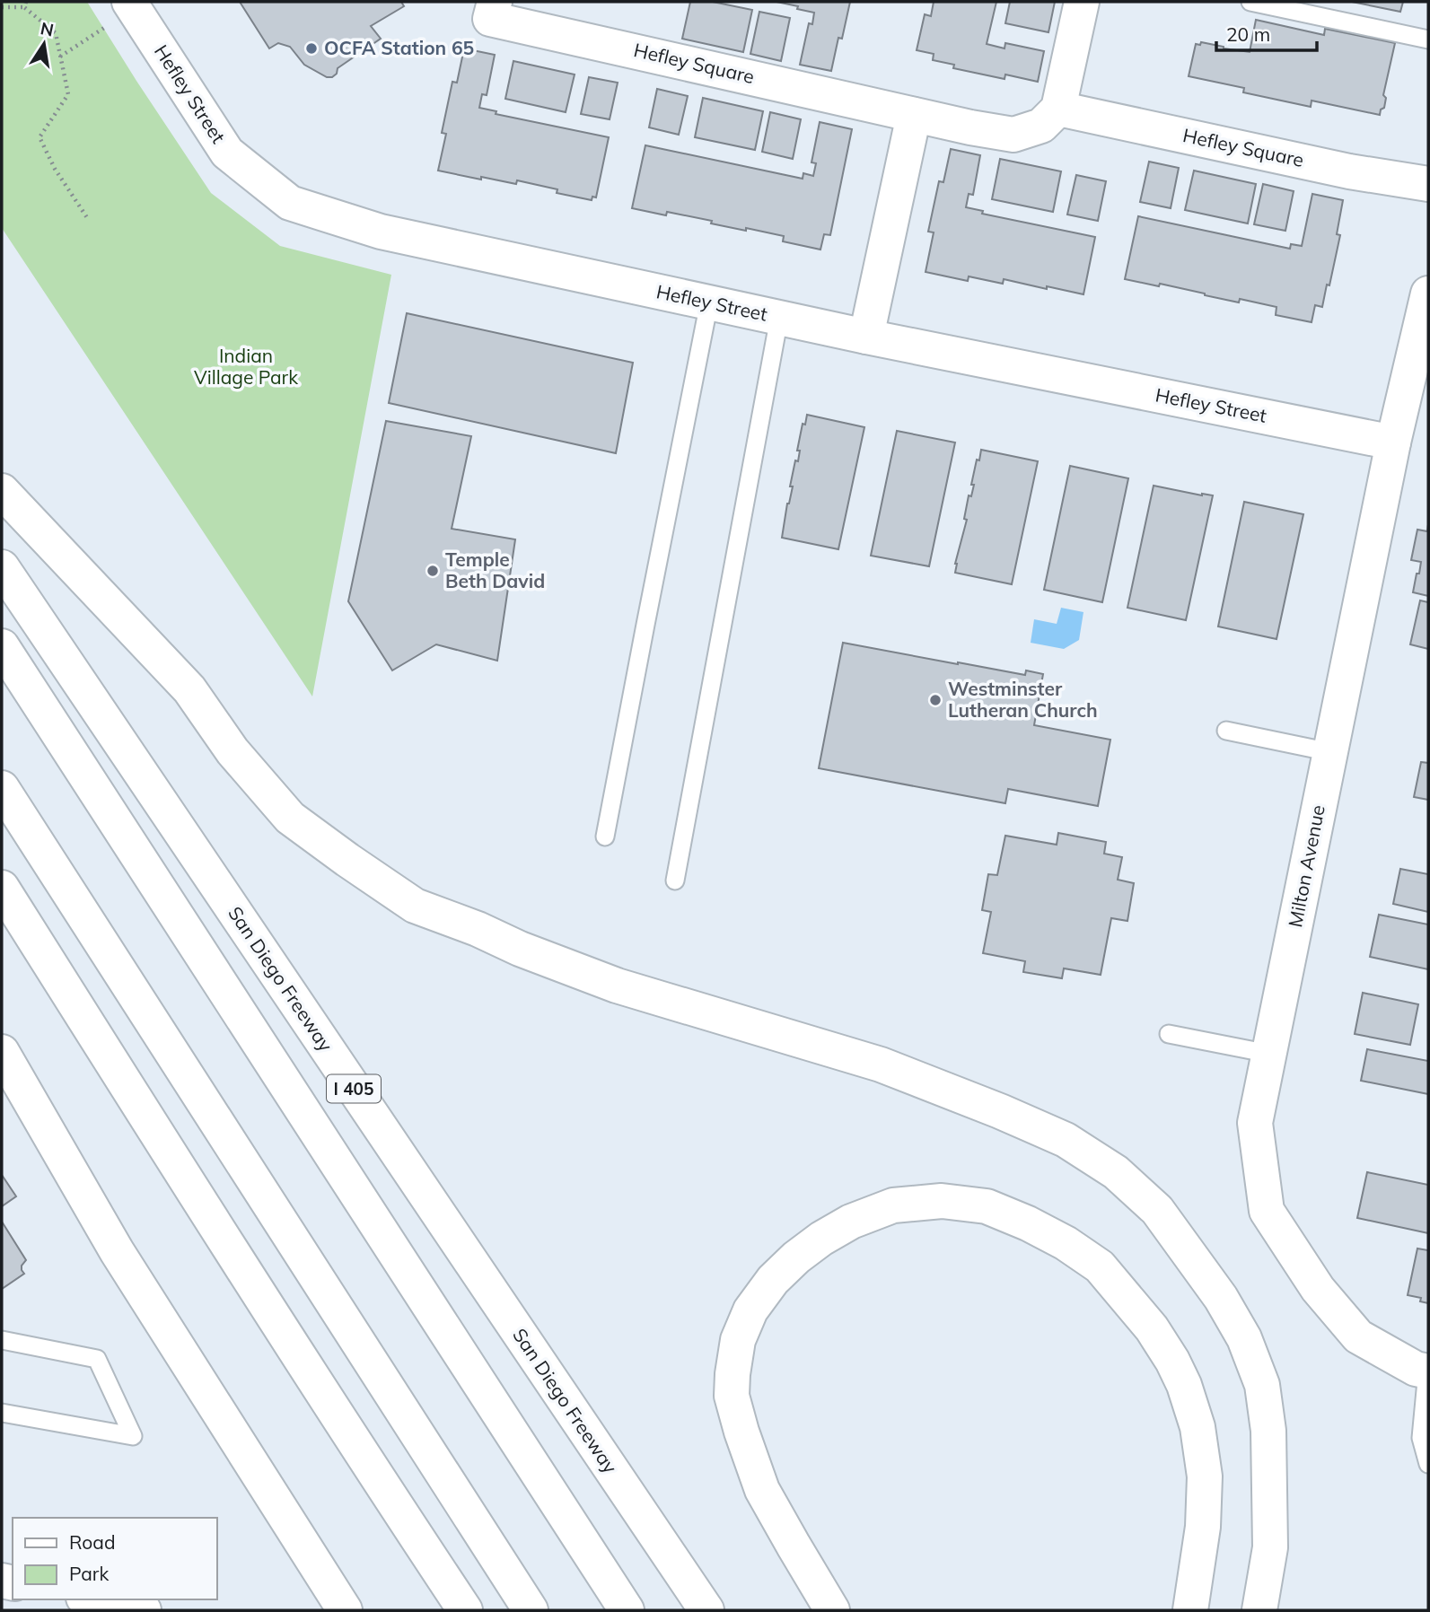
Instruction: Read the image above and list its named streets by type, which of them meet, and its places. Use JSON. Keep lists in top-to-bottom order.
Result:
{
  "streets": {
    "main road": [
      "Hefley Square",
      "Hefley Street",
      "Milton Avenue",
      "San Diego Freeway",
      "I 405"
    ]
  },
  "crossings": [
    ["Hefley Street", "Milton Avenue"]
  ],
  "parks": ["Indian Village Park"],
  "places": ["OCFA Station 65", "Temple Beth David", "Westminster Lutheran Church"],
  "legend": ["Road", "Park"],
  "scale_bar": "20 m",
  "north": "top"
}
